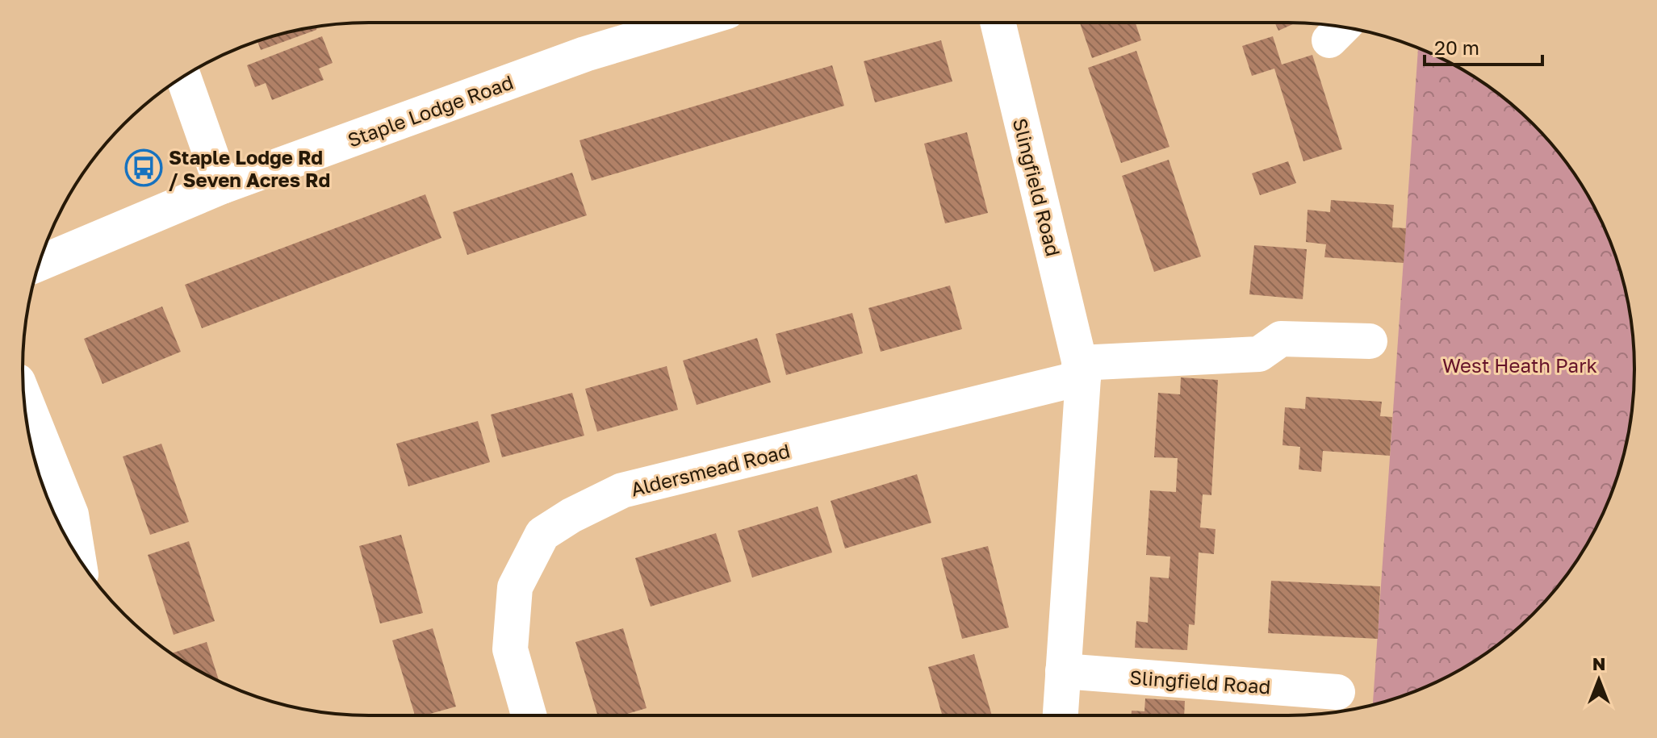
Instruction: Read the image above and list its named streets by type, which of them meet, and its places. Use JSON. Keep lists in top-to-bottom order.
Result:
{
  "streets": {
    "street": ["Staple Lodge Road", "Slingfield Road", "Aldersmead Road"]
  },
  "crossings": [
    ["Slingfield Road", "Aldersmead Road"]
  ],
  "parks": ["West Heath Park"],
  "places": {
    "bus stop": ["Staple Lodge Rd / Seven Acres Rd"]
  },
  "scale_bar": "20 m",
  "north": "top"
}
